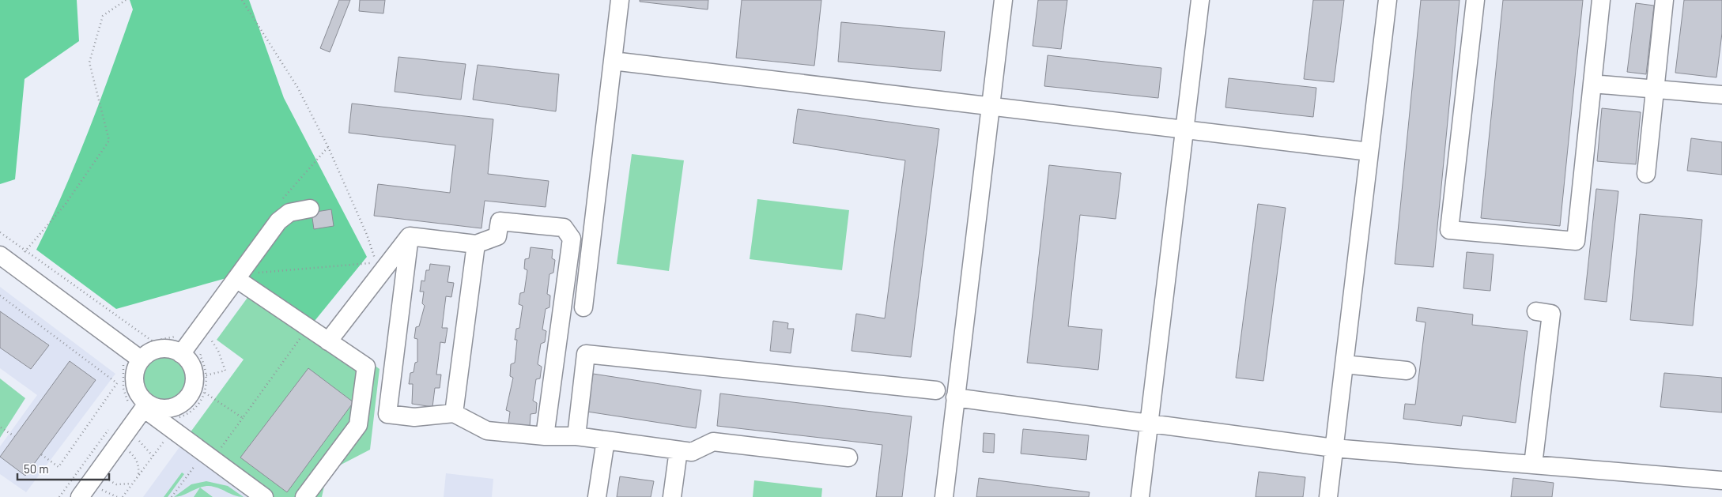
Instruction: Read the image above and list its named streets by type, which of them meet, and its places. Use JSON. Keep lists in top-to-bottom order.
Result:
{
  "scale_bar": "50 m"
}
